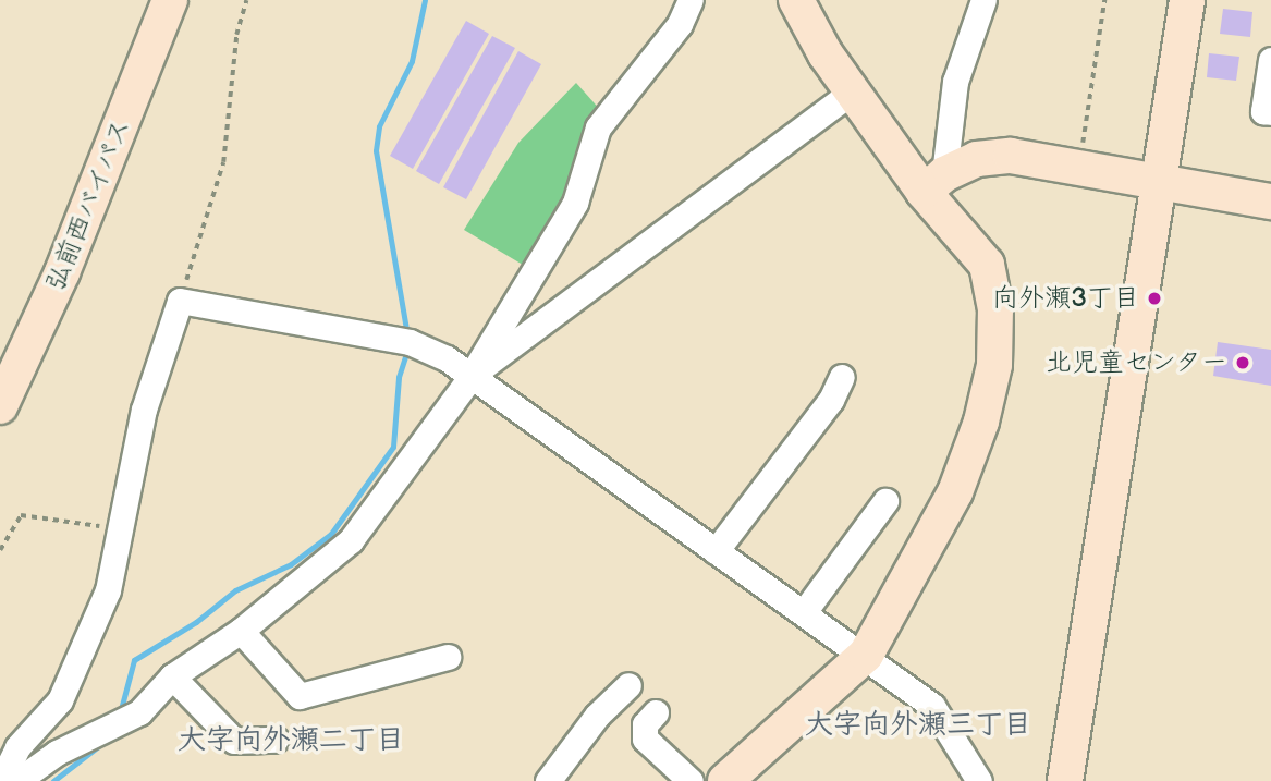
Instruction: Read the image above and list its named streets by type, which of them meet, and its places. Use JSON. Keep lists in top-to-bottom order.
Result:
{
  "streets": {
    "street": ["弘前西バイパス"]
  },
  "districts": ["大字向外瀬三丁目", "大字向外瀬二丁目"],
  "places": ["向外瀬3丁目", "北児童センター"]
}
